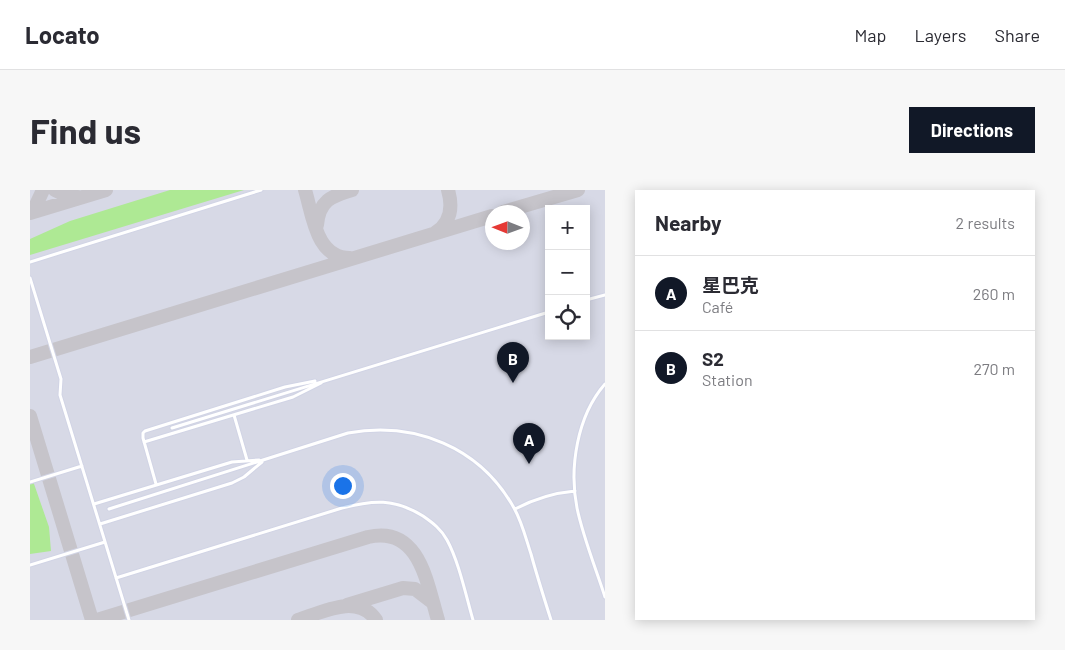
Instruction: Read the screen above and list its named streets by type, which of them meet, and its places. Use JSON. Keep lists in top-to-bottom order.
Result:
{
  "north": "left",
  "page": {
    "header": "Locato",
    "nav": ["Map", "Layers", "Share"],
    "buttons": "Directions",
    "title": "Find us",
    "heading": ["Nearby", "2 results"],
    "map_buttons": ["+", "−"],
    "list": [
      {
        "mark": "A",
        "name": "星巴克",
        "note": "Café",
        "value": "260 m"
      },
      {
        "mark": "B",
        "name": "S2",
        "note": "Station",
        "value": "270 m"
      }
    ],
    "pins": ["B", "A"]
  }
}
